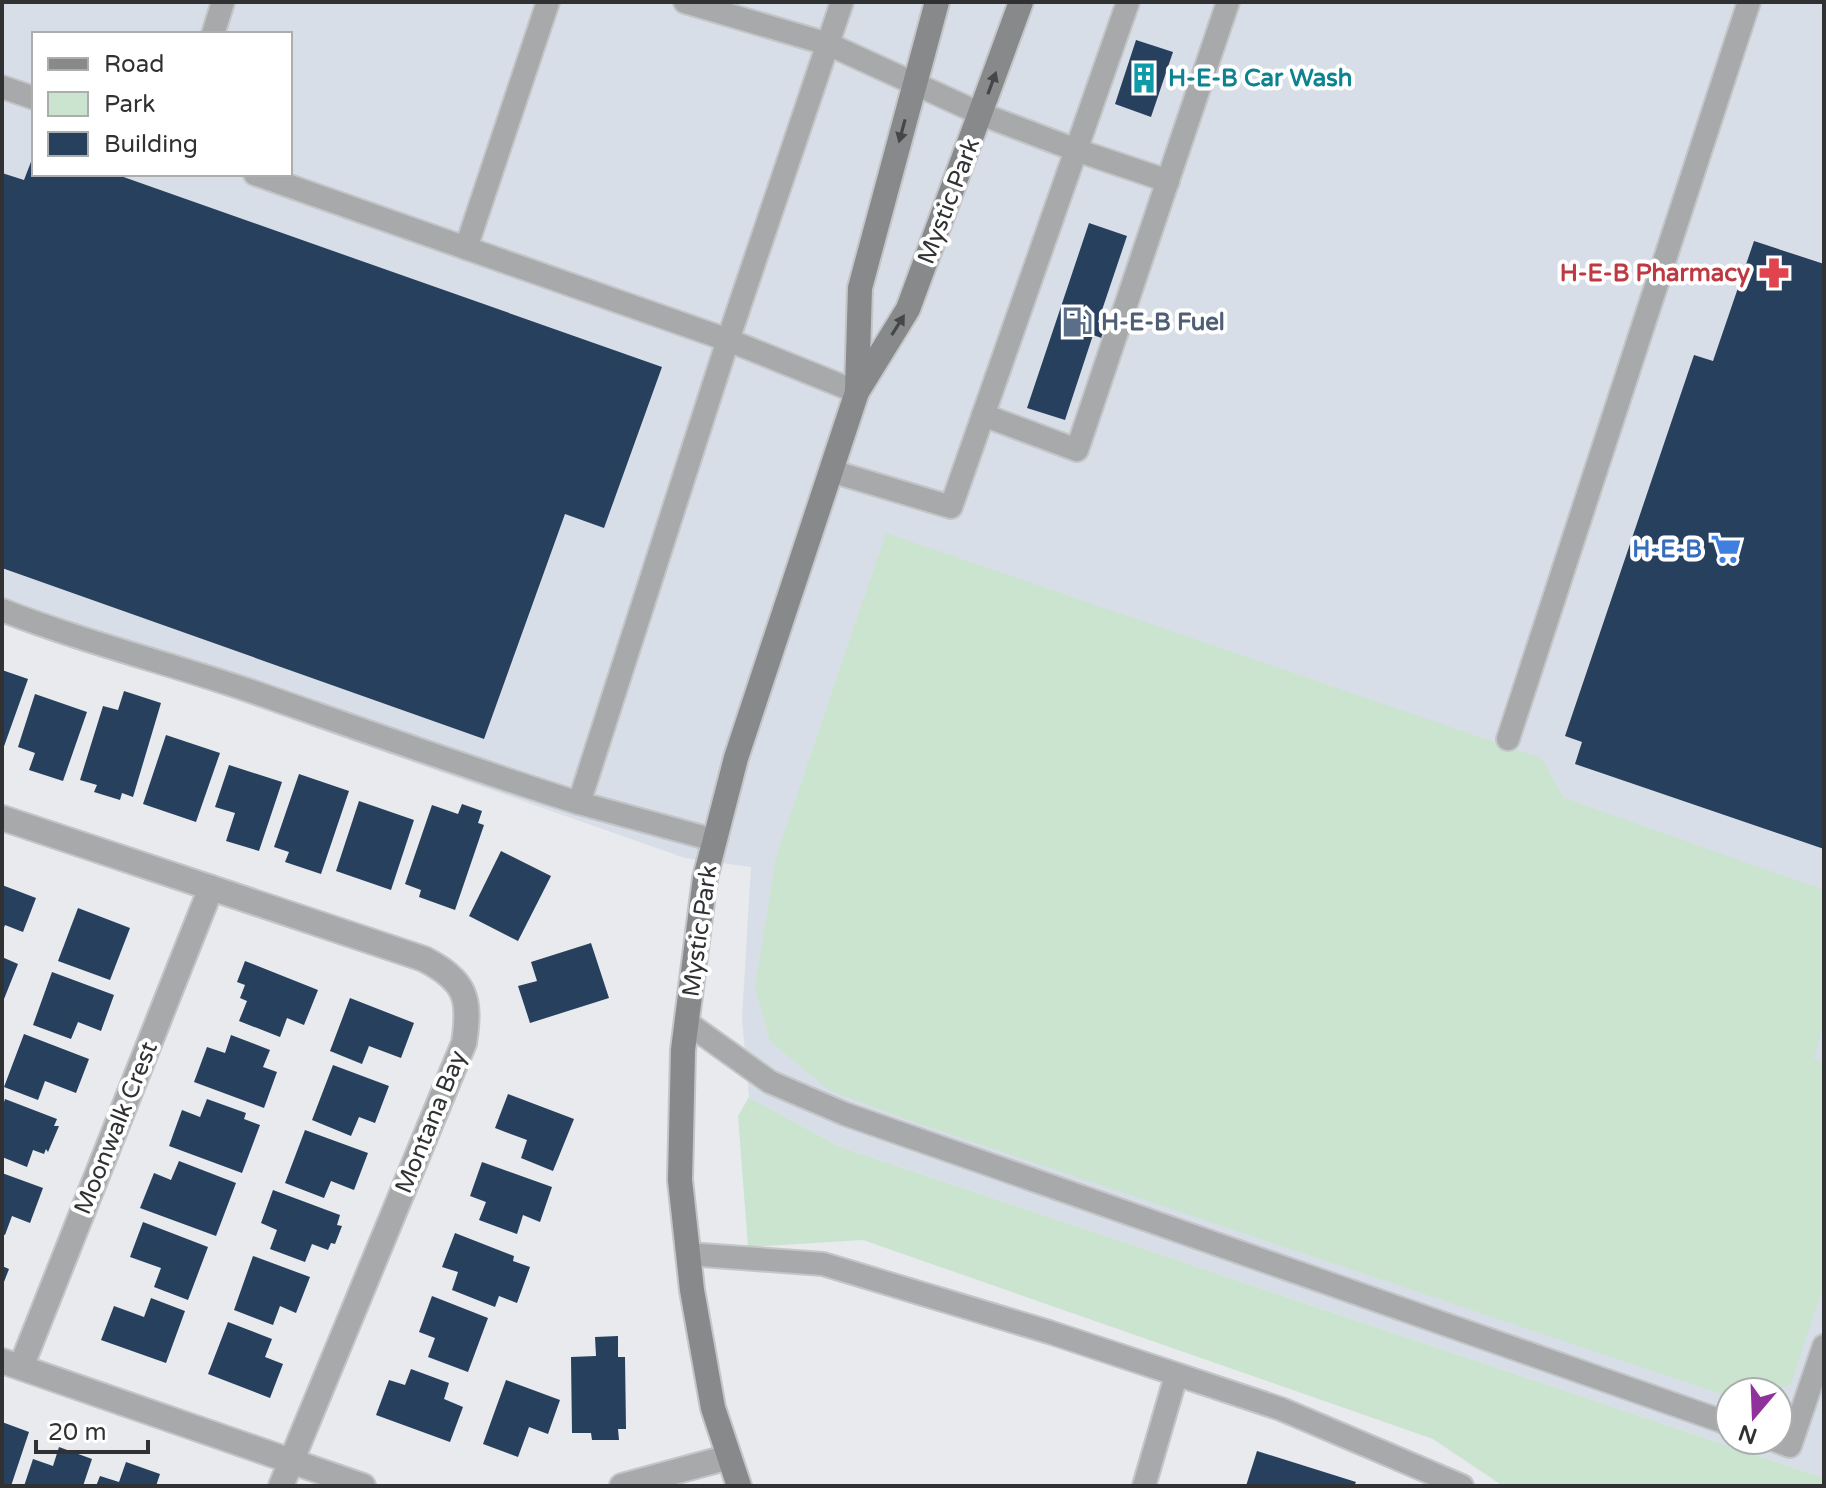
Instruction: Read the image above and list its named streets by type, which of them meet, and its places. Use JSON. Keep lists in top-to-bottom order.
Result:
{
  "streets": {
    "street": ["Mystic Park", "Montana Bay", "Moonwalk Crest"]
  },
  "crossings": [
    ["Montana Bay", "Moonwalk Crest"]
  ],
  "places": {
    "building": ["H-E-B Car Wash"],
    "pharmacy": ["H-E-B Pharmacy"],
    "fuel station": ["H-E-B Fuel"],
    "supermarket": ["H-E-B"]
  },
  "legend": ["Road", "Park", "Building"],
  "scale_bar": "20 m",
  "north": "bottom"
}
